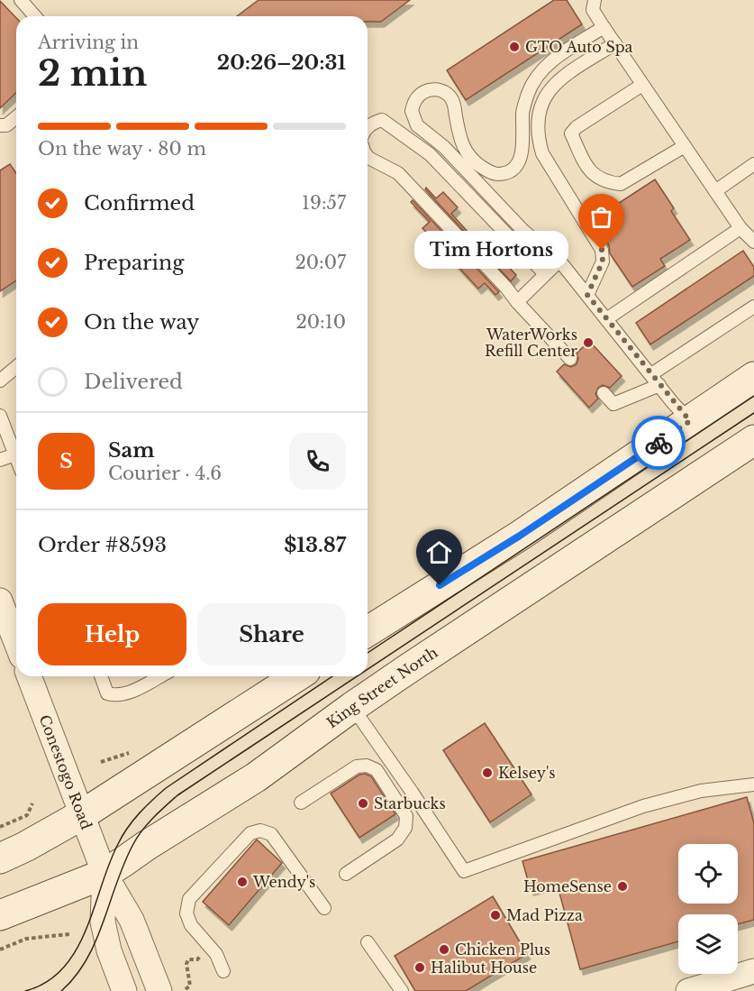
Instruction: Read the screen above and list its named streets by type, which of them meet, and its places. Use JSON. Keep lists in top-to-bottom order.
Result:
{
  "streets": {
    "main road": ["King Street North"],
    "street": ["Conestogo Road"]
  },
  "crossings": [
    ["King Street North", "Conestogo Road"]
  ],
  "places": [
    "GTO Auto Spa",
    "Tim Hortons",
    "WaterWorks Refill Center",
    "Kelsey's",
    "Starbucks",
    "Wendy's",
    "HomeSense",
    "Mad Pizza",
    "Chicken Plus",
    "Halibut House"
  ],
  "page": {
    "heading": ["2 min", "Arriving in", "20:26–20:31"],
    "panel": [
      "Sam",
      "Courier · 4.6",
      "Order #8593",
      "$13.87"
    ],
    "bar": "On the way · 80 m",
    "list": [
      ["Confirmed", "19:57"],
      ["Preparing", "20:07"],
      ["On the way", "20:10"],
      "Delivered"
    ],
    "bubble": "Tim Hortons",
    "round": "S",
    "buttons": ["Help", "Share"]
  }
}
